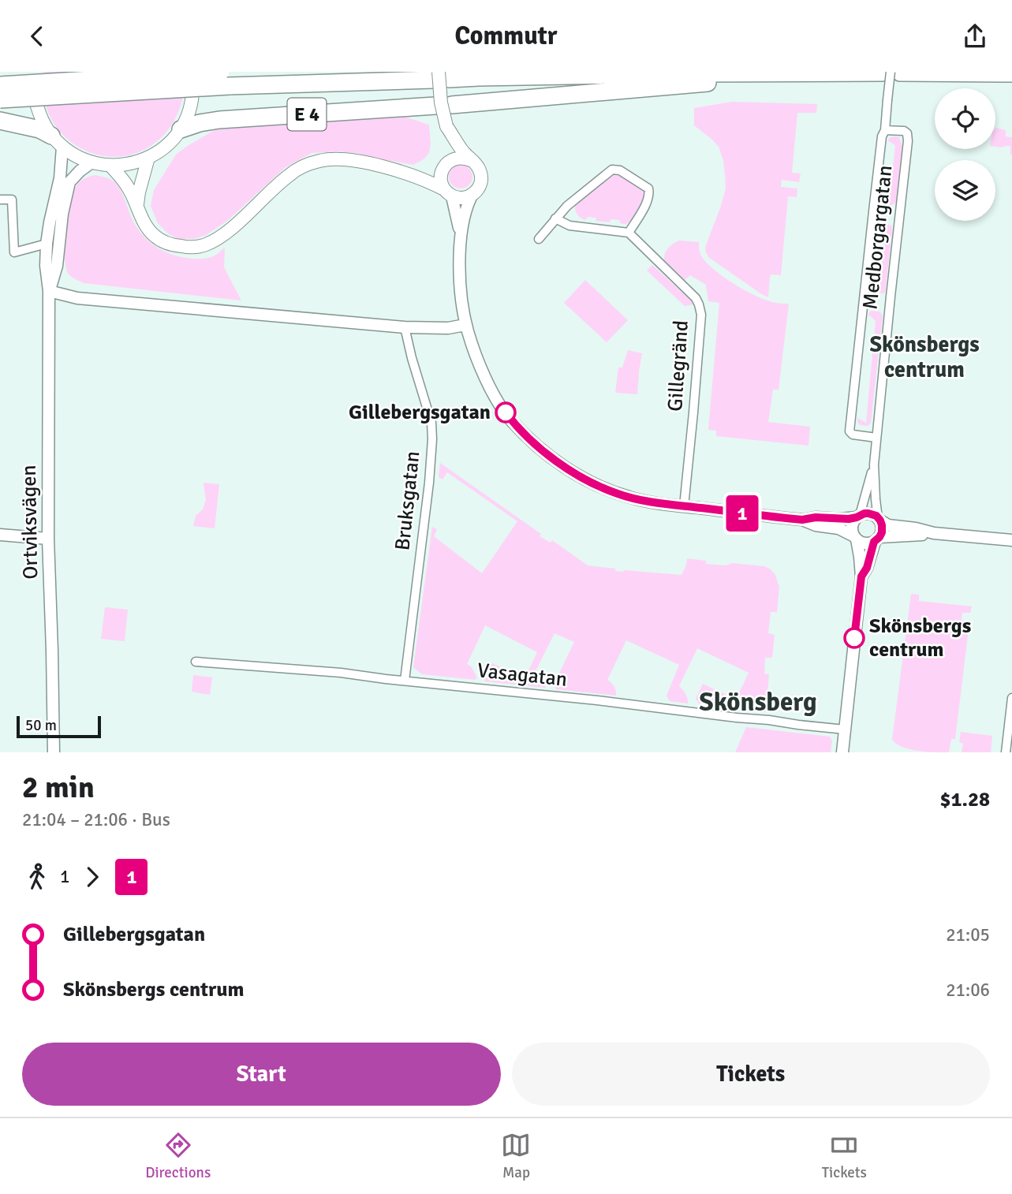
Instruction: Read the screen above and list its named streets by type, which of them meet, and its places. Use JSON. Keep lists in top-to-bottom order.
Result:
{
  "streets": {
    "highway": ["E 4"],
    "street": [
      "Medborgargatan",
      "Gillegränd",
      "Bruksgatan",
      "Ortviksvägen",
      "Vasagatan"
    ]
  },
  "crossings": [
    ["Bruksgatan", "Vasagatan"]
  ],
  "districts": ["Skönsbergs centrum", "Skönsberg"],
  "places": ["Gillebergsgatan", "Skönsbergs centrum"],
  "lines": ["bus line 1"],
  "scale_bar": "50 m",
  "page": {
    "header": "Commutr",
    "on_map": "1",
    "scale": "50 m",
    "heading": ["2 min", "21:04 – 21:06 · Bus", "$1.28"],
    "legs": ["1", "1"],
    "list": [
      {
        "name": "Gillebergsgatan",
        "value": "21:05"
      },
      {
        "name": "Skönsbergs centrum",
        "value": "21:06"
      }
    ],
    "buttons": ["Start", "Tickets"],
    "tabs": ["Directions", "Map", "Tickets"]
  }
}
